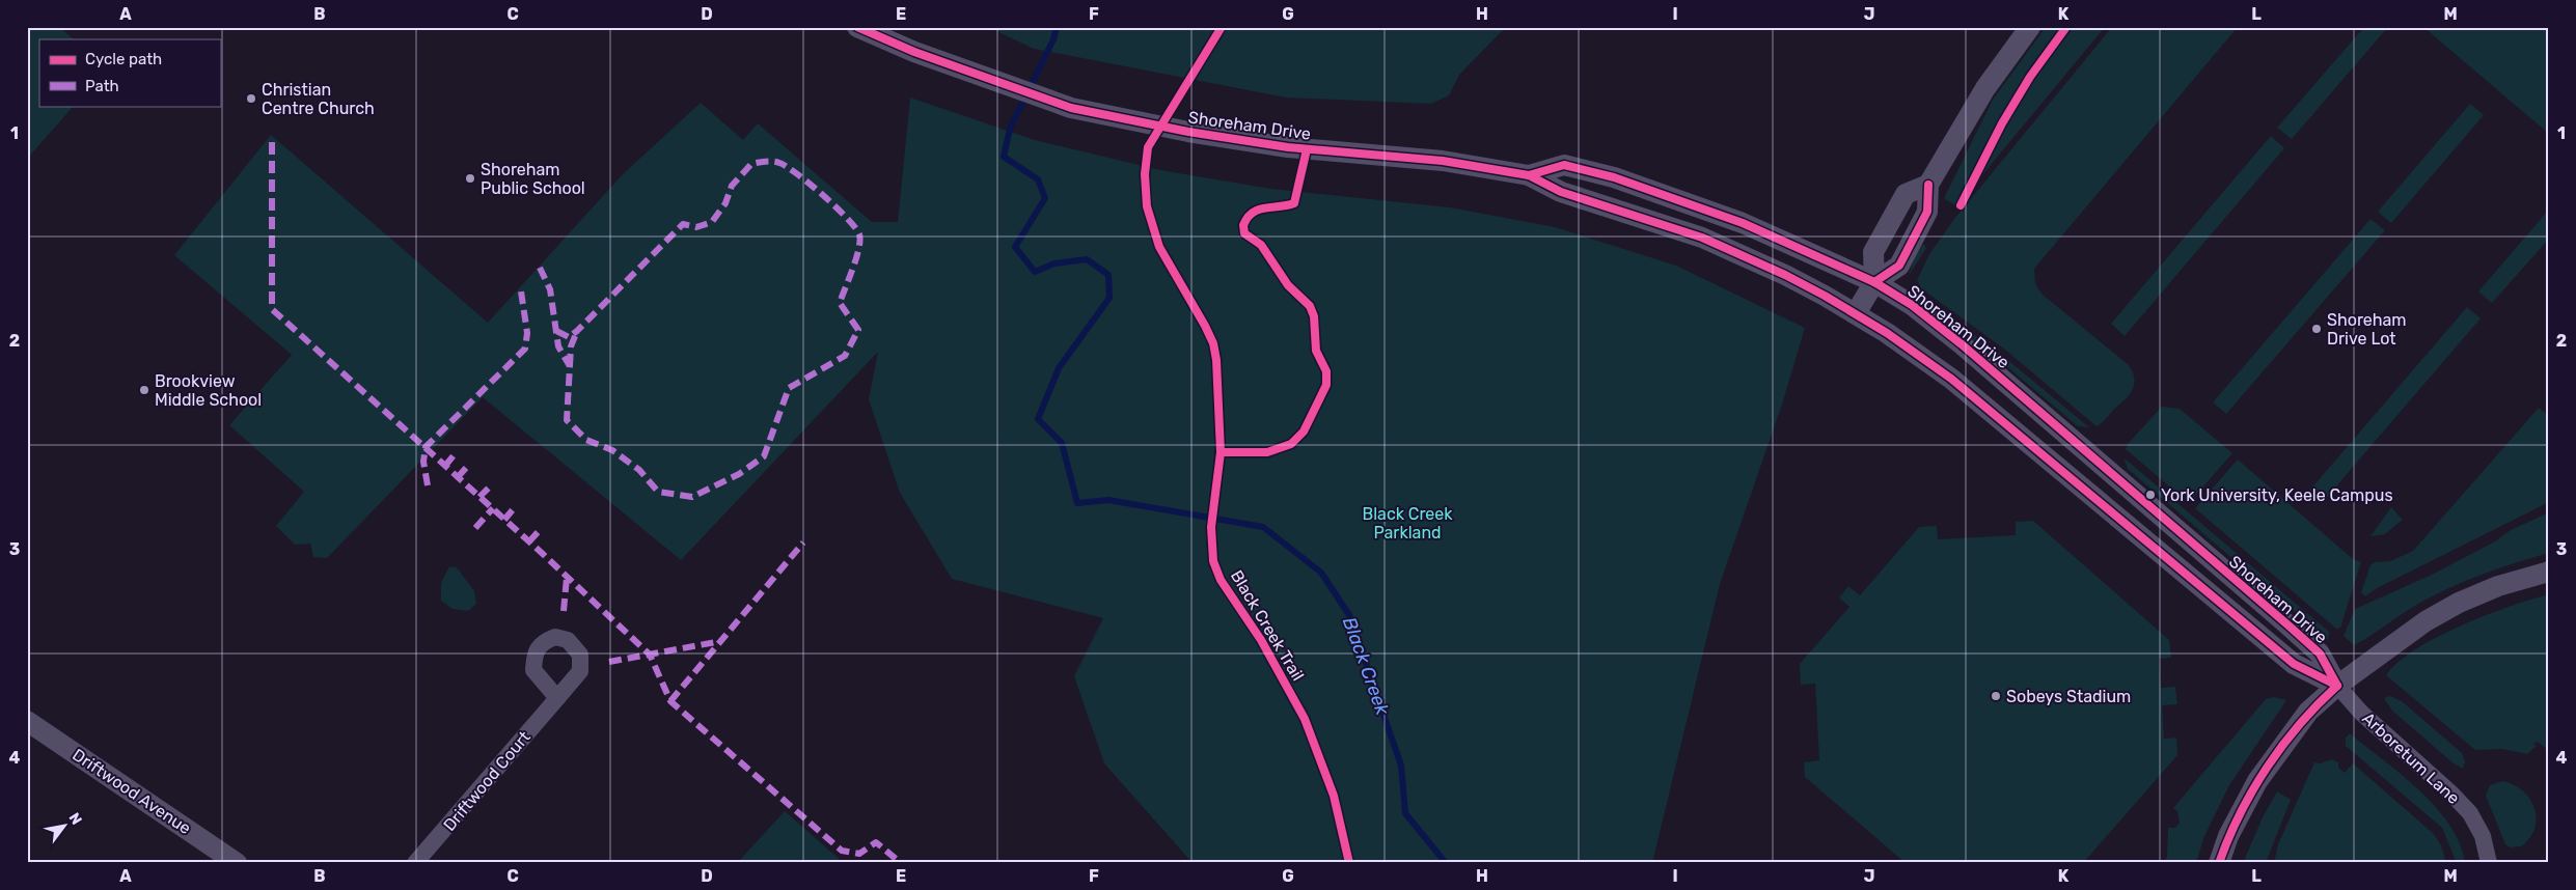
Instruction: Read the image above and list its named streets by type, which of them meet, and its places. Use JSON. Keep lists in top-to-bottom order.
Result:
{
  "streets": {
    "street": [
      "Shoreham Drive",
      "Arboretum Lane",
      "Driftwood Court",
      "Driftwood Avenue"
    ],
    "cycle path": ["Black Creek Trail"]
  },
  "crossings": [
    ["Shoreham Drive", "Arboretum Lane"]
  ],
  "water": ["Black Creek"],
  "parks": ["Black Creek Parkland"],
  "places": [
    "Christian Centre Church",
    "Shoreham Public School",
    "Shoreham Drive Lot",
    "Brookview Middle School",
    "York University, Keele Campus",
    "Sobeys Stadium"
  ],
  "legend": ["Cycle path", "Path"],
  "north": "top right",
  "grid": {
    "columns": [
      "A",
      "B",
      "C",
      "D",
      "E",
      "F",
      "G",
      "H",
      "I",
      "J",
      "K",
      "L",
      "M"
    ],
    "rows": [
      "1",
      "2",
      "3",
      "4"
    ]
  }
}
